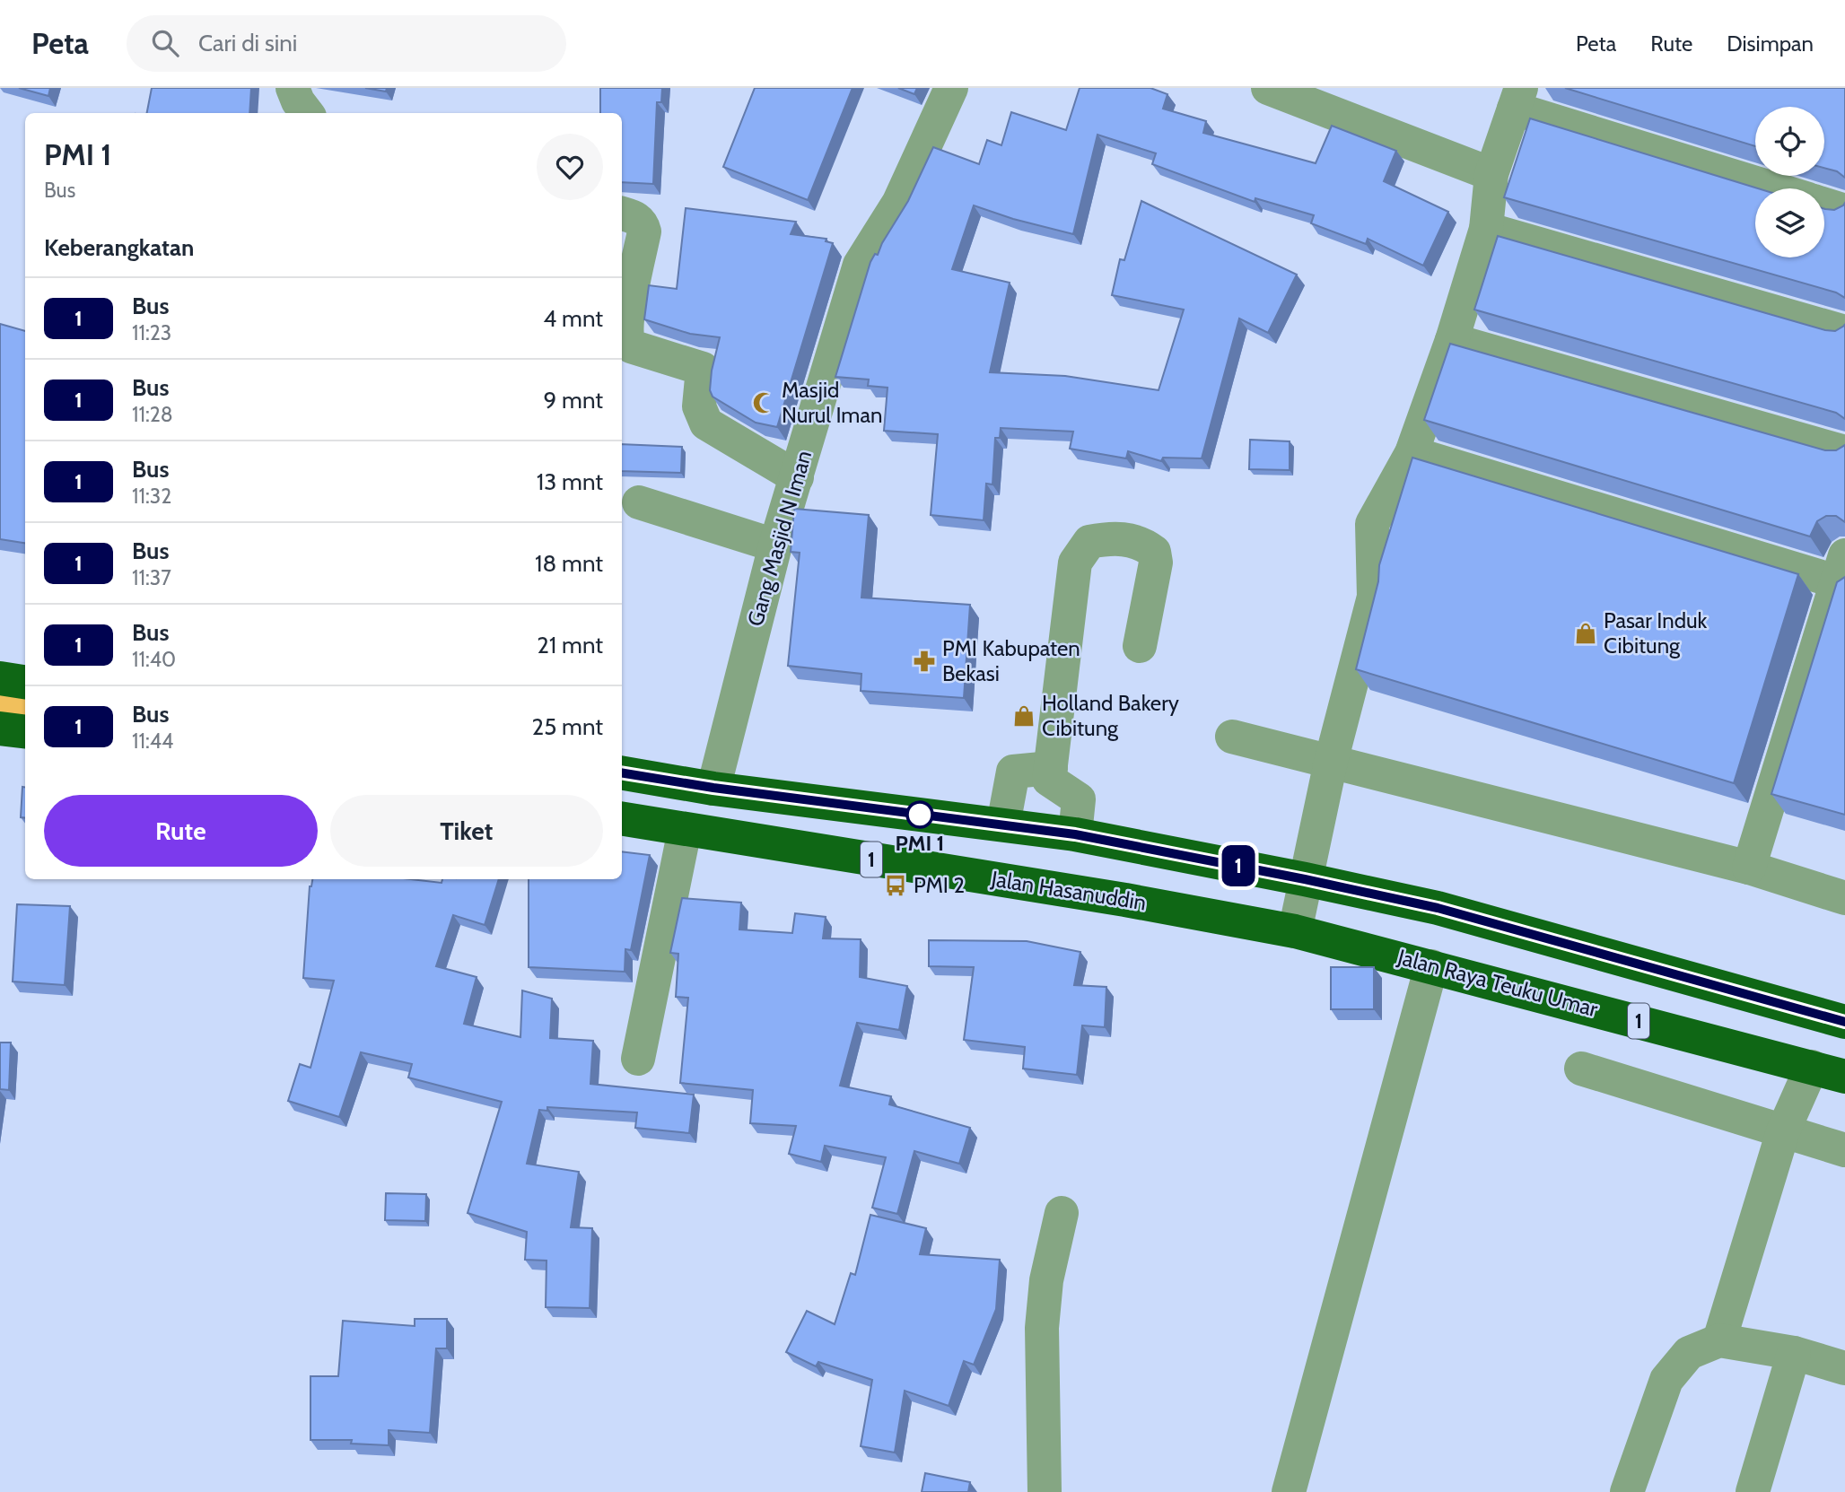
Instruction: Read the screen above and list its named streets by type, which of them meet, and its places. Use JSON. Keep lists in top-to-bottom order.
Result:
{
  "streets": {
    "highway": ["1", "Jalan Hasanuddin", "Jalan Raya Teuku Umar"],
    "street": ["Gang Masjid N Iman"]
  },
  "crossings": [
    ["Gang Masjid N Iman", "1"],
    ["Jalan Hasanuddin", "Jalan Raya Teuku Umar"]
  ],
  "places": {
    "mosque": ["Masjid Nurul Iman"],
    "shop": ["Pasar Induk Cibitung", "Holland Bakery Cibitung"],
    "pharmacy": ["PMI Kabupaten Bekasi"],
    "other": ["PMI 1"],
    "bus stop": ["PMI 2"]
  },
  "lines": ["bus line 1"],
  "page": {
    "header": "Peta",
    "search": "Cari di sini",
    "nav": ["Peta", "Rute", "Disimpan"],
    "on_map": "1",
    "heading": [
      ["PMI 1", "Bus"],
      "Keberangkatan"
    ],
    "list": [
      {
        "mark": "1",
        "name": "Bus",
        "note": "11:23",
        "value": "4 mnt"
      },
      {
        "mark": "1",
        "name": "Bus",
        "note": "11:28",
        "value": "9 mnt"
      },
      {
        "mark": "1",
        "name": "Bus",
        "note": "11:32",
        "value": "13 mnt"
      },
      {
        "mark": "1",
        "name": "Bus",
        "note": "11:37",
        "value": "18 mnt"
      },
      {
        "mark": "1",
        "name": "Bus",
        "note": "11:40",
        "value": "21 mnt"
      },
      {
        "mark": "1",
        "name": "Bus",
        "note": "11:44",
        "value": "25 mnt"
      }
    ],
    "buttons": ["Rute", "Tiket"]
  }
}
